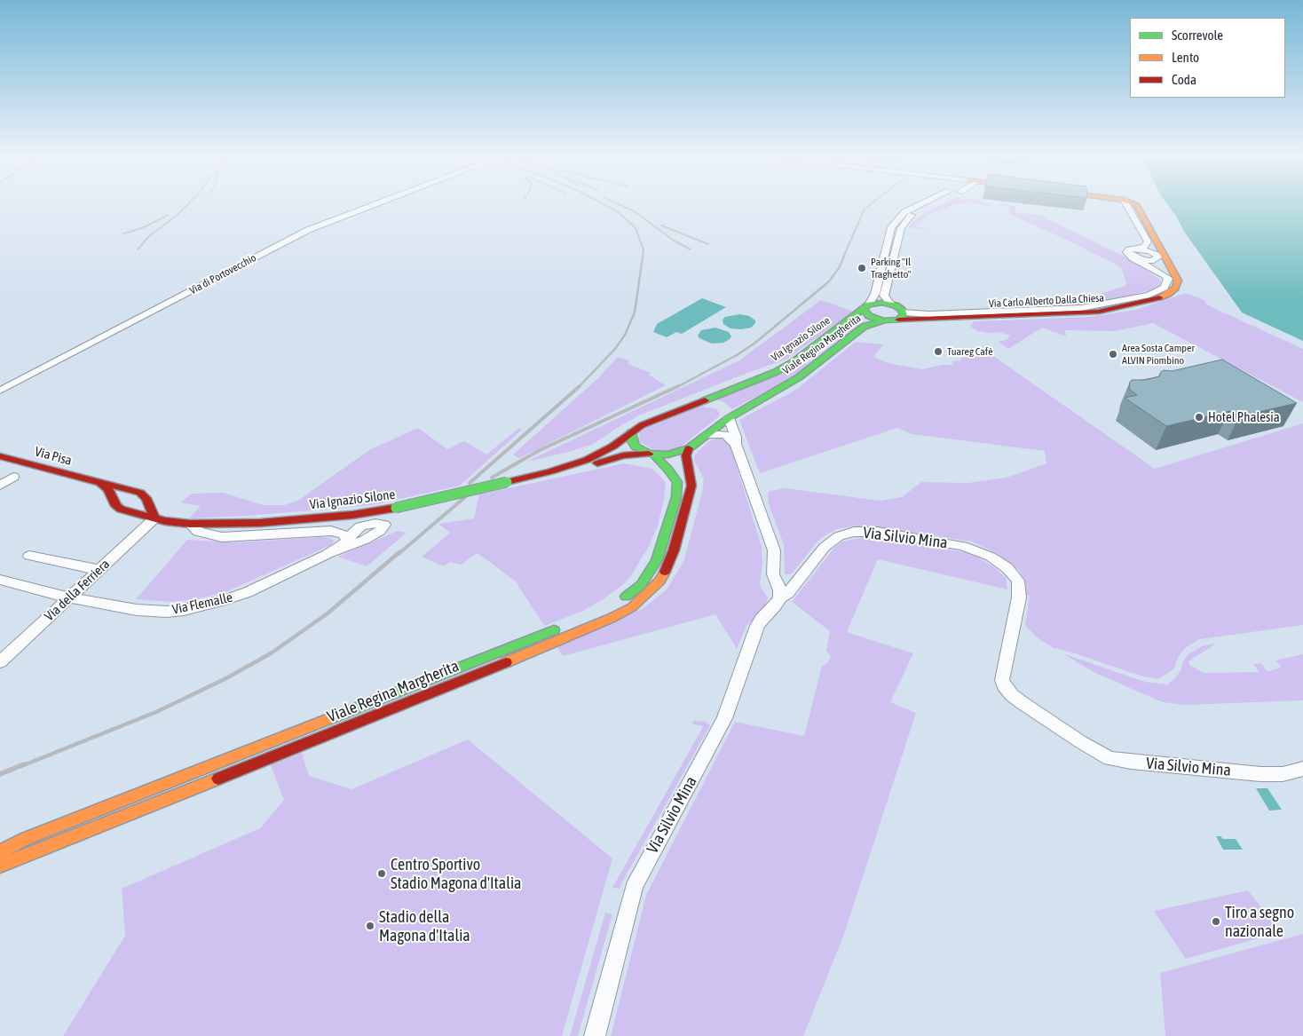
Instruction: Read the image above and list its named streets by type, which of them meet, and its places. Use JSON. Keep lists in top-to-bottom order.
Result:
{
  "streets": {
    "street": [
      "Via di Portovecchio",
      "Via Carlo Alberto Dalla Chiesa",
      "Via Ignazio Silone",
      "Viale Regina Margherita",
      "Via Pisa",
      "Via Silvio Mina",
      "Via della Ferriera",
      "Via Flemalle"
    ]
  },
  "crossings": [
    ["Via Carlo Alberto Dalla Chiesa", "Viale Regina Margherita"],
    ["Via Ignazio Silone", "Viale Regina Margherita"],
    ["Via Ignazio Silone", "Via della Ferriera"],
    ["Via della Ferriera", "Via Flemalle"]
  ],
  "places": [
    "Parking \"Il Traghetto\"",
    "Tuareg Cafè",
    "Area Sosta Camper ALVIN Piombino",
    "Hotel Phalesia",
    "Centro Sportivo Stadio Magona d'Italia",
    "Tiro a segno nazionale",
    "Stadio della Magona d'Italia"
  ],
  "legend": ["Scorrevole", "Lento", "Coda"]
}
